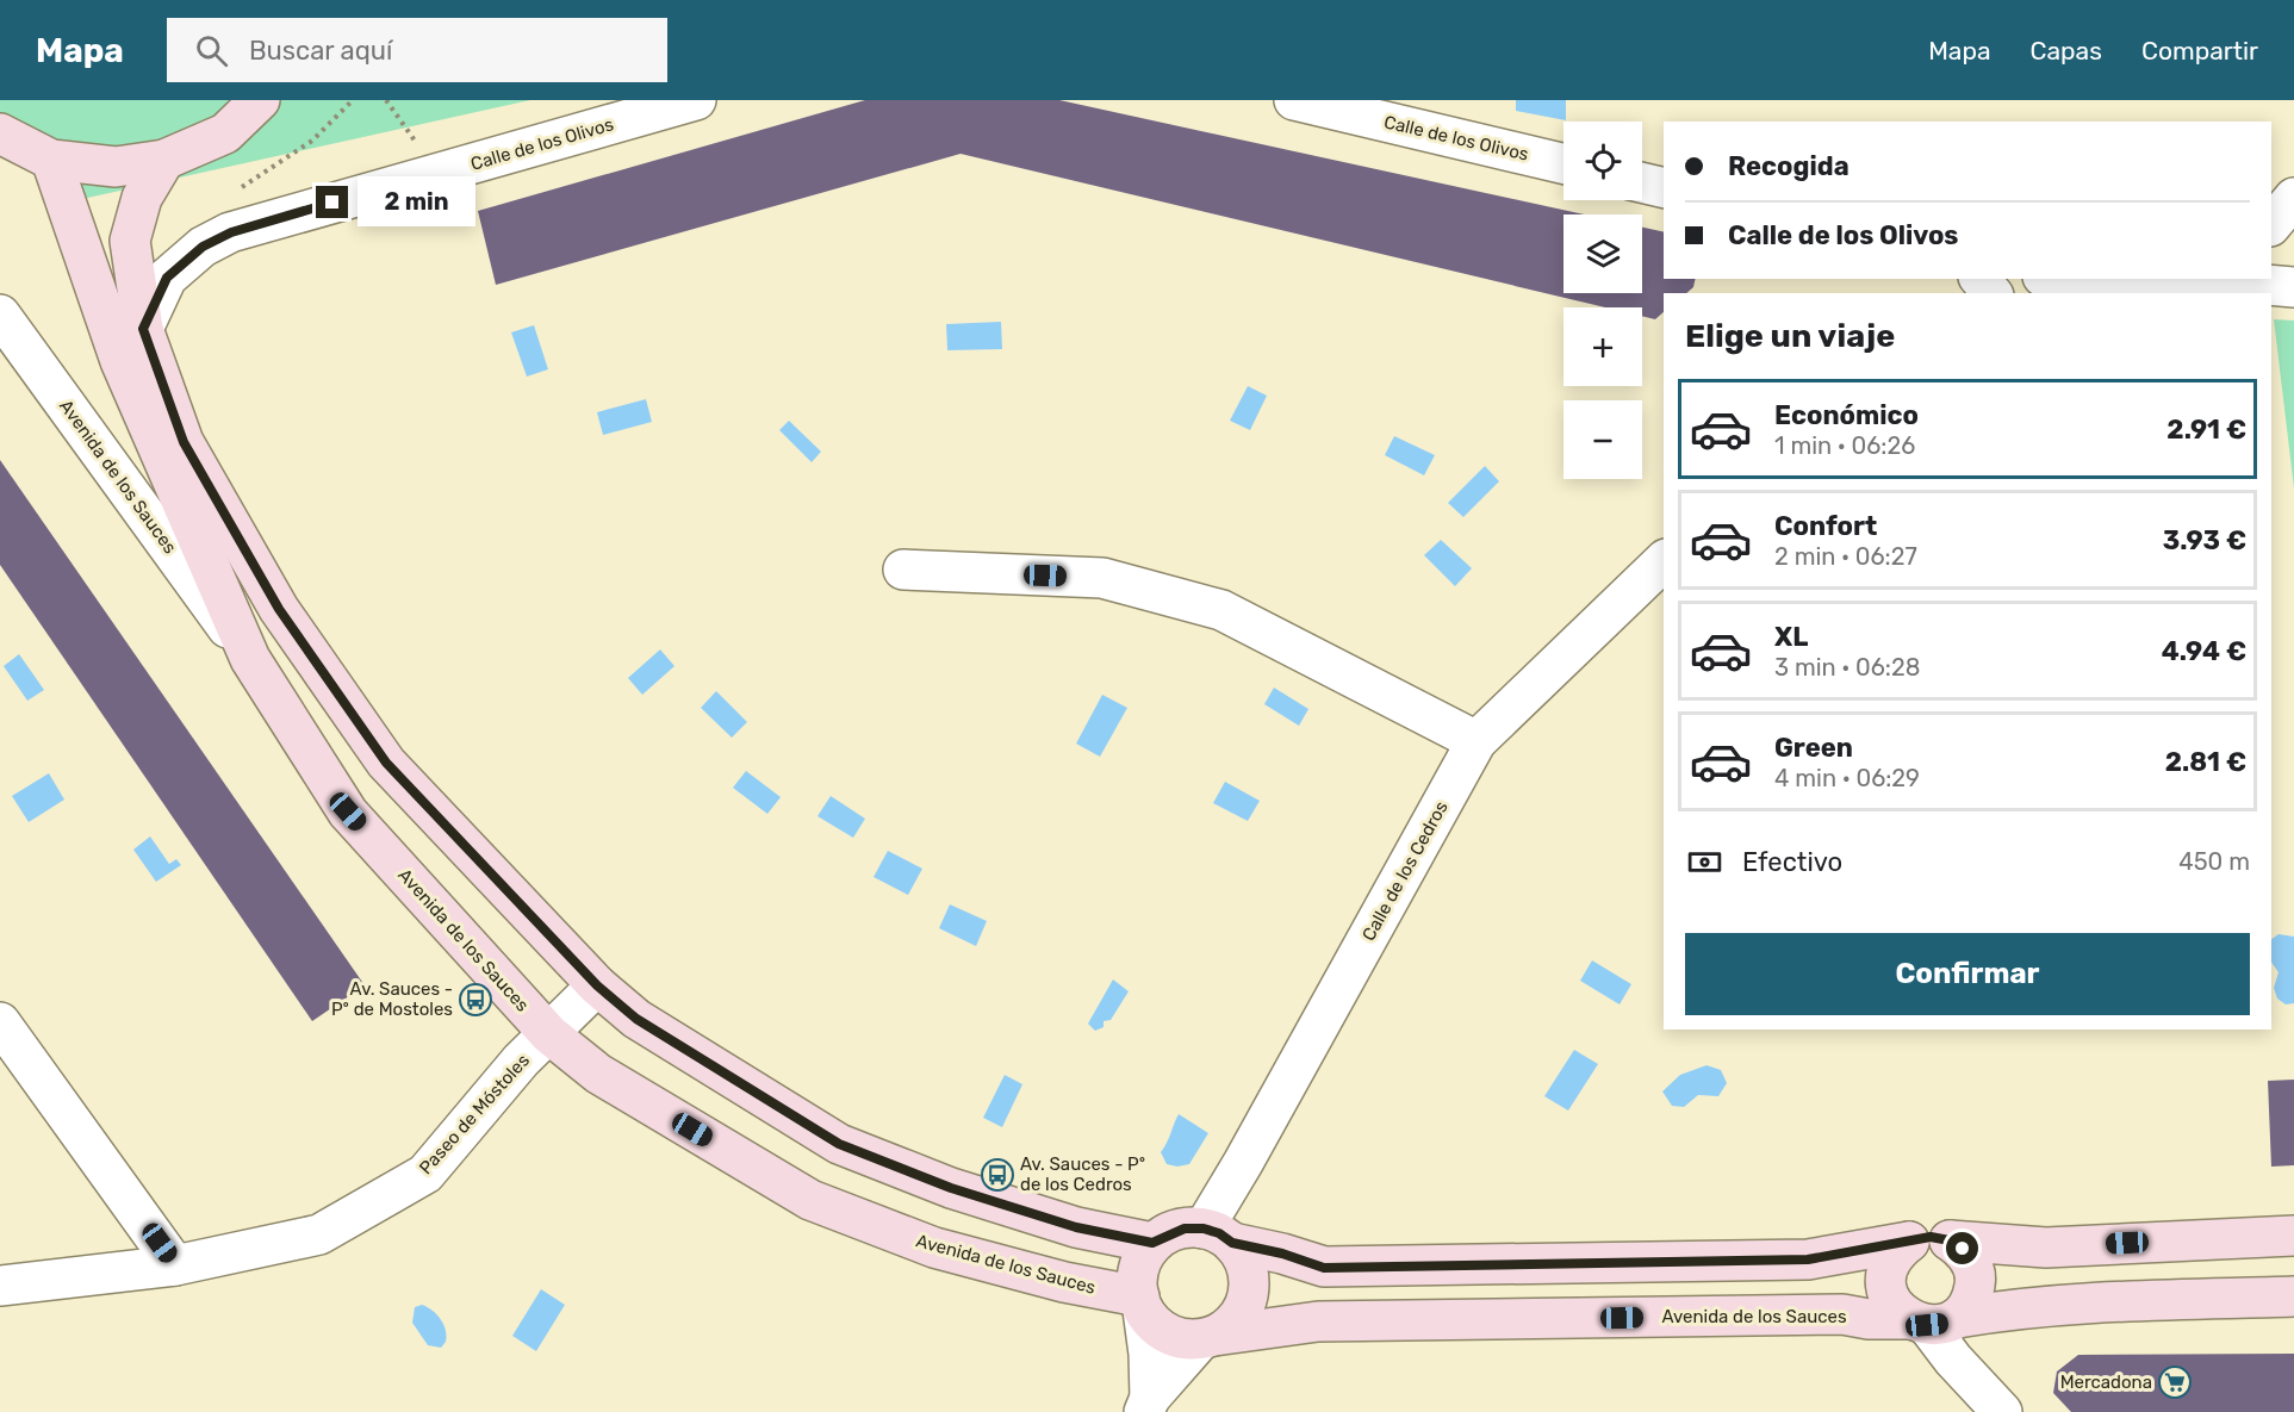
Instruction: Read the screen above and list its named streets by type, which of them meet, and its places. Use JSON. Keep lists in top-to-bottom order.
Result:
{
  "streets": {
    "street": [
      "Calle de los Olivos",
      "Avenida de los Sauces",
      "Calle de los Cedros",
      "Paseo de Móstoles"
    ]
  },
  "crossings": [
    ["Avenida de los Sauces", "Calle de los Cedros"],
    ["Avenida de los Sauces", "Paseo de Móstoles"]
  ],
  "places": {
    "bus stop": ["Av. Sauces - Pº de Mostoles", "Av. Sauces - Pº de los Cedros"],
    "supermarket": ["Mercadona"]
  },
  "page": {
    "header": "Mapa",
    "search": "Buscar aquí",
    "nav": ["Mapa", "Capas", "Compartir"],
    "map_buttons": ["+", "−"],
    "banner": ["Recogida", "Calle de los Olivos"],
    "bubble": "2 min",
    "heading": "Elige un viaje",
    "list": [
      {
        "name": "Económico",
        "note": "1 min · 06:26",
        "value": "2.91 €"
      },
      {
        "name": "Confort",
        "note": "2 min · 06:27",
        "value": "3.93 €"
      },
      {
        "name": "XL",
        "note": "3 min · 06:28",
        "value": "4.94 €"
      },
      {
        "name": "Green",
        "note": "4 min · 06:29",
        "value": "2.81 €"
      }
    ],
    "pay": ["Efectivo", "450 m"],
    "buttons": "Confirmar"
  }
}
